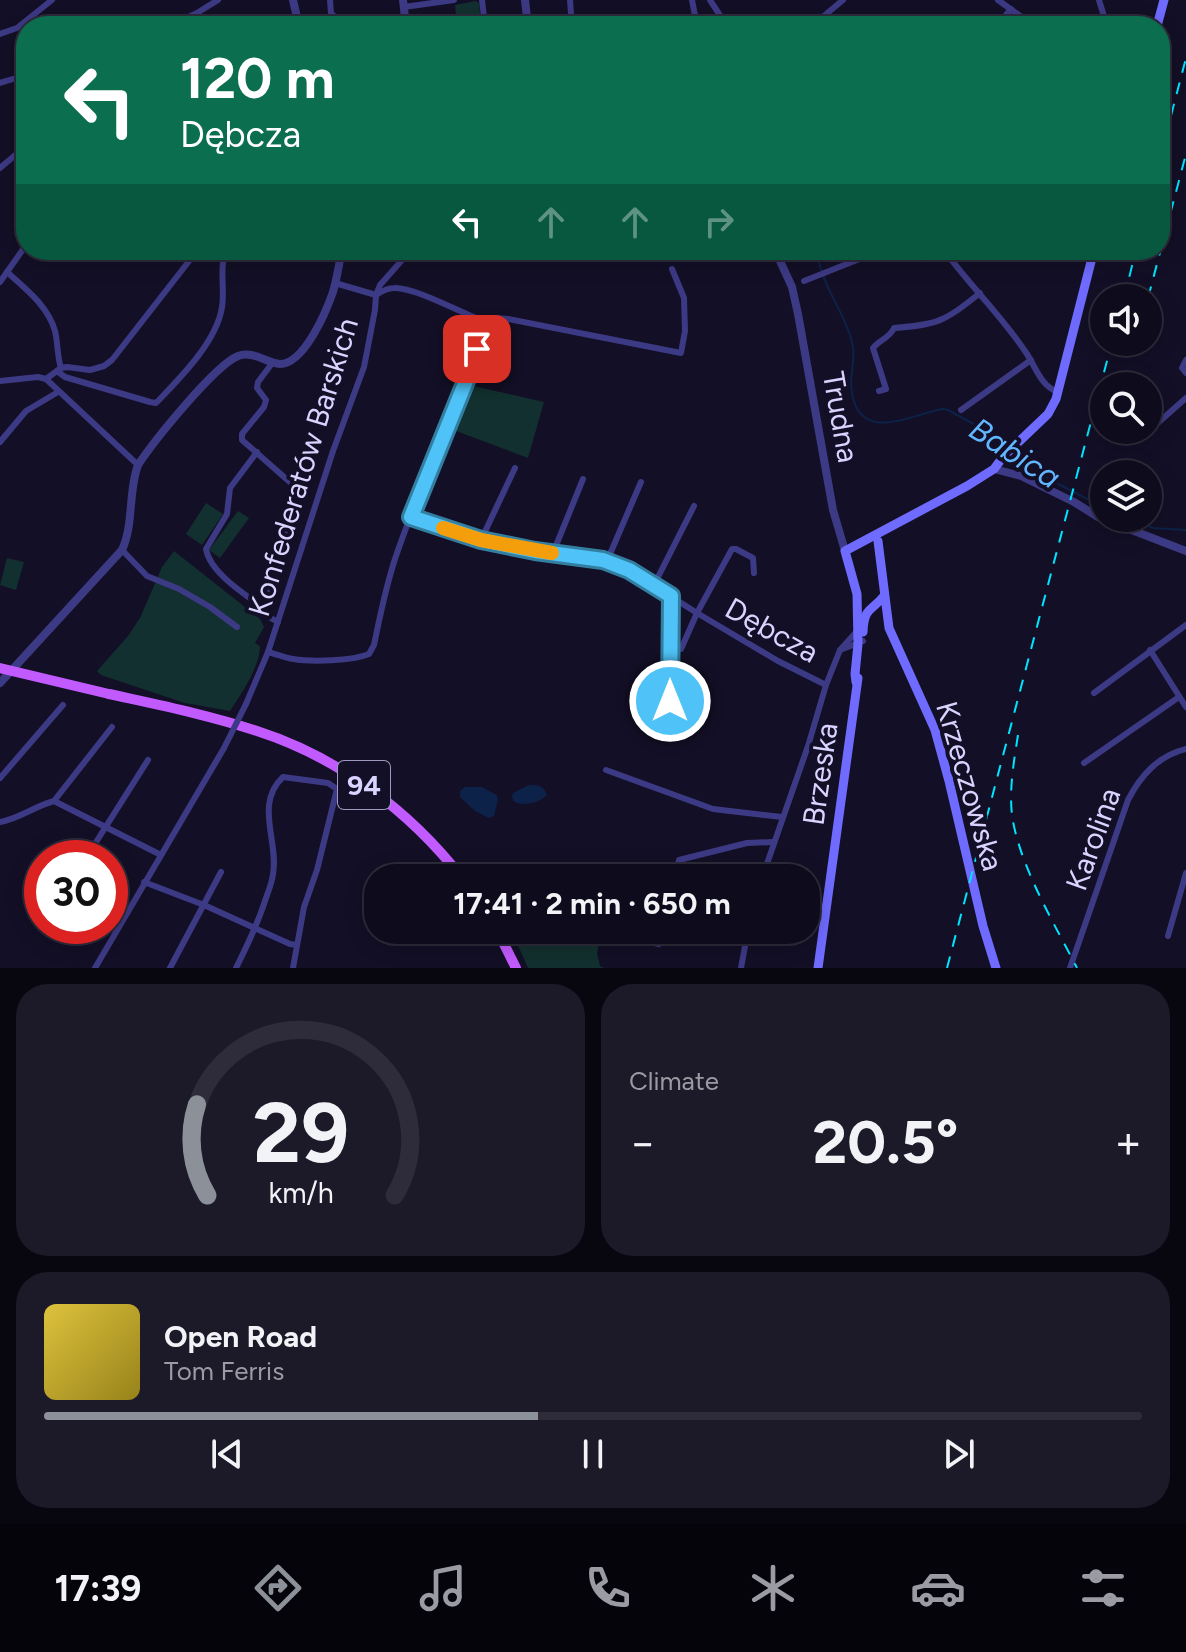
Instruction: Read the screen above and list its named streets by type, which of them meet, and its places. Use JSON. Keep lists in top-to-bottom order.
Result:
{
  "streets": {
    "main road": [
      "Trudna",
      "Brzeska",
      "94",
      "Krzeczowska"
    ],
    "street": ["Konfederatów Barskich", "Dębcza", "Karolina"]
  },
  "crossings": [
    ["Trudna", "Brzeska"],
    ["Trudna", "Krzeczowska"],
    ["Brzeska", "Krzeczowska"]
  ],
  "water": ["Babica"],
  "page": {
    "turn": ["120 m", "Dębcza"],
    "limit": "30",
    "trip": "17:41 · 2 min · 650 m",
    "tile": "Climate",
    "heat": ["−", "20.5°", "+"],
    "song": ["Open Road", "Tom Ferris"],
    "tabs": "17:39",
    "gauge": ["29", "km/h"]
  }
}
